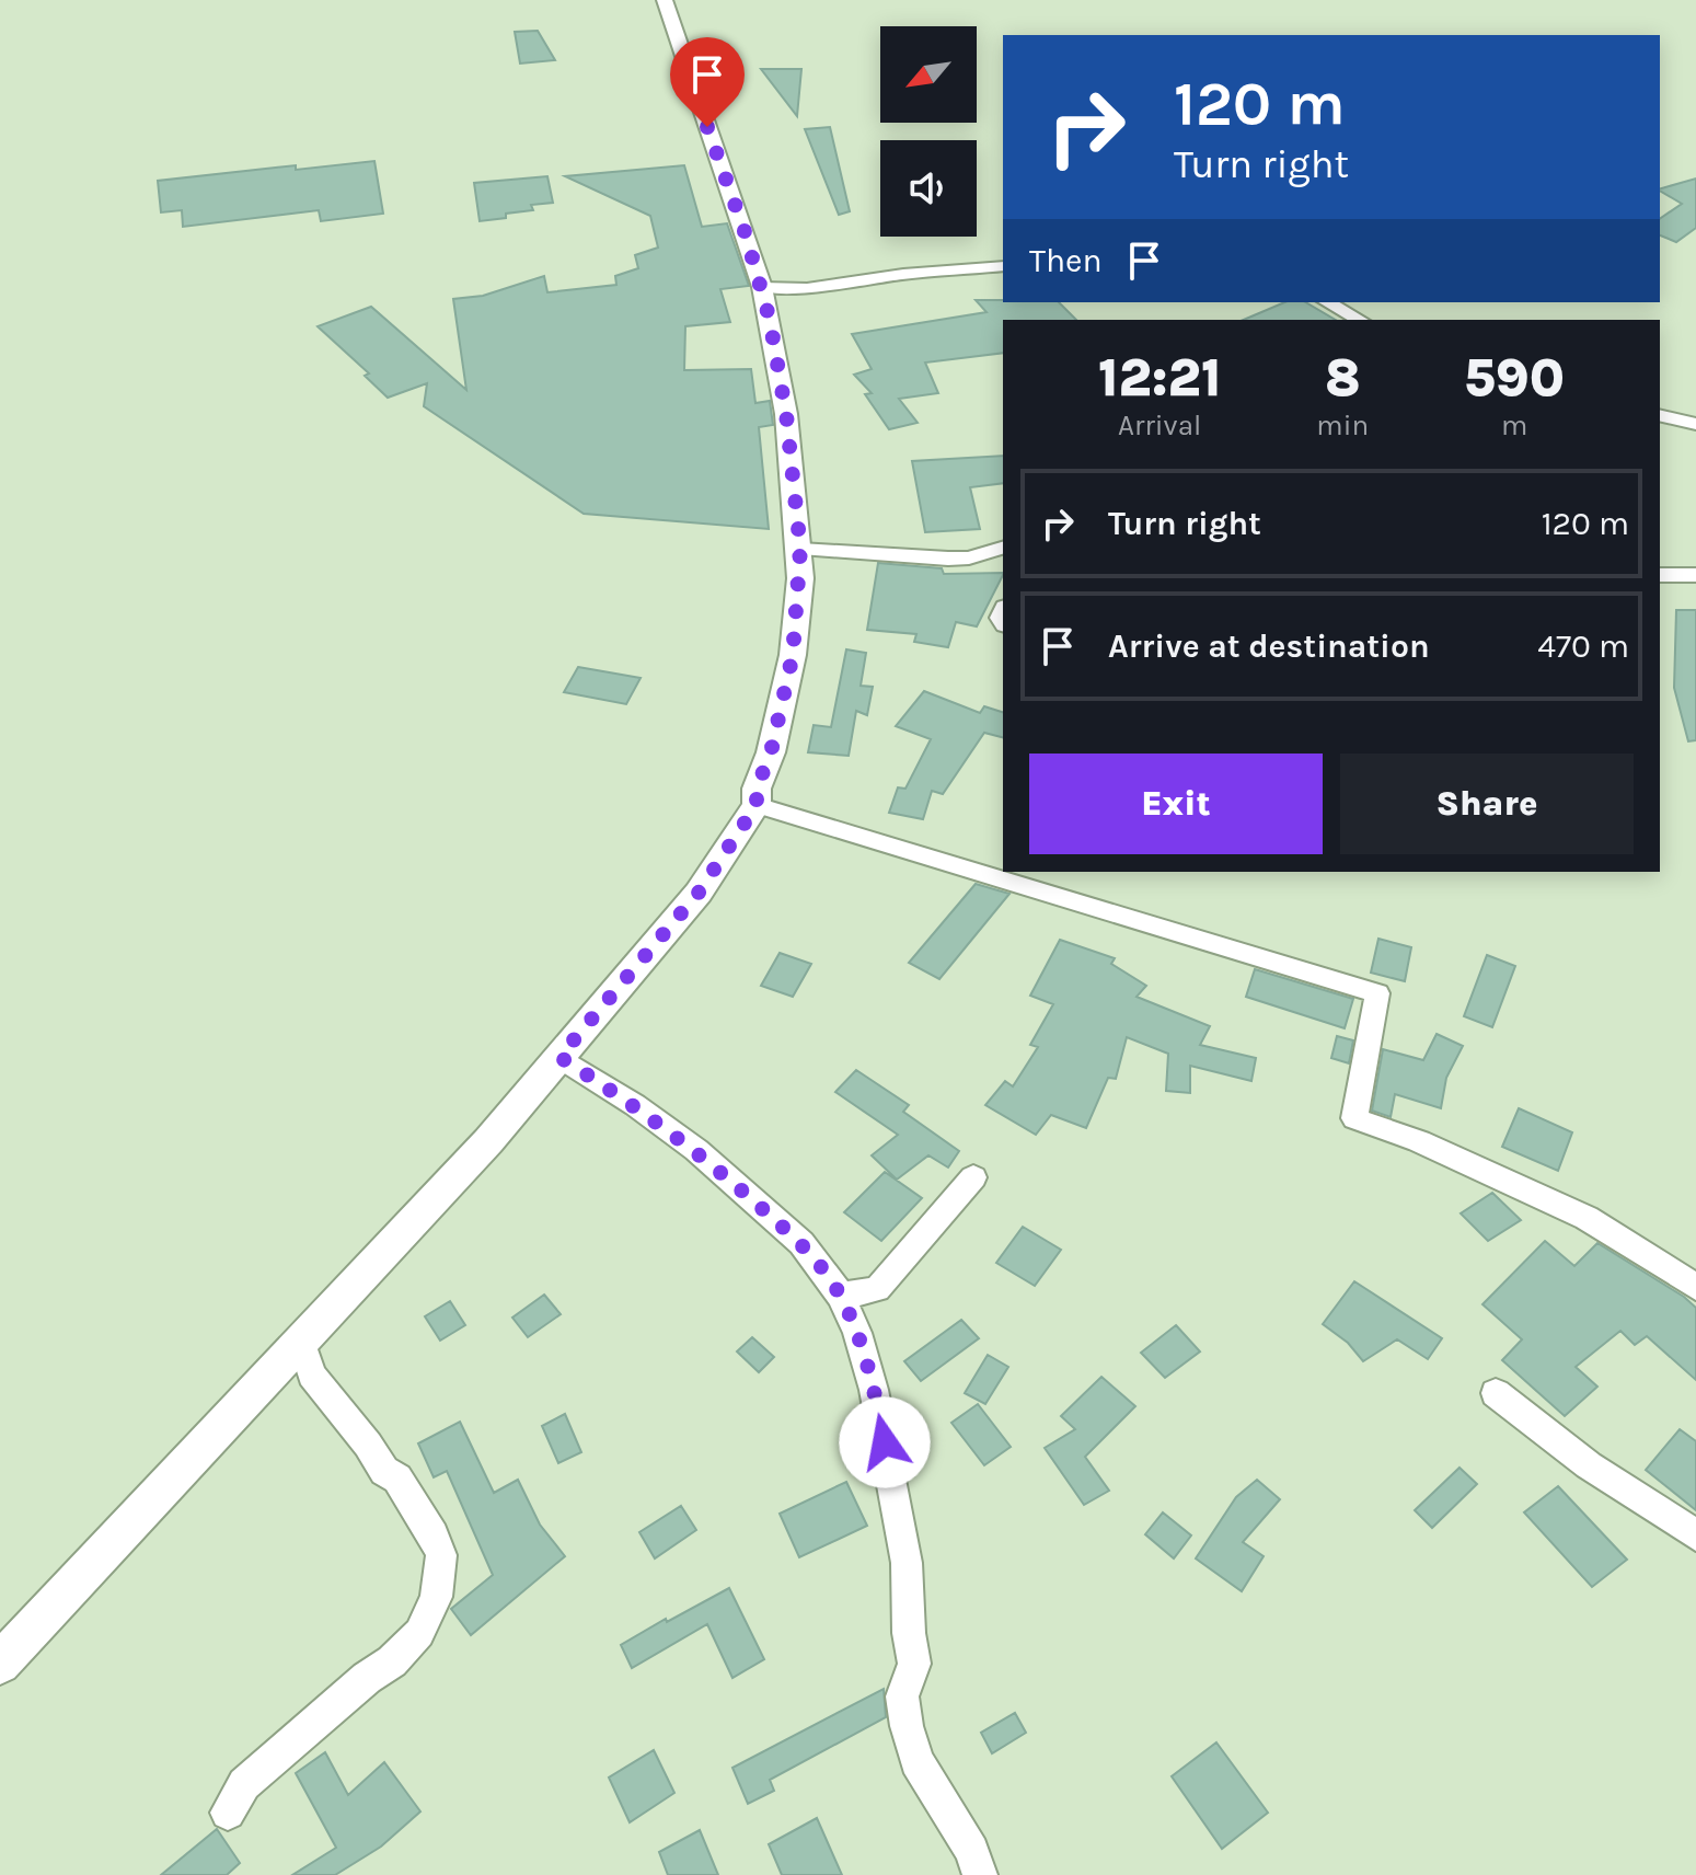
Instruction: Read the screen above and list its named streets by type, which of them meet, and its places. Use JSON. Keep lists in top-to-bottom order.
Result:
{
  "north": "bottom left",
  "page": {
    "turn": ["120 m", "Turn right"],
    "then": "Then",
    "eta": [
      "12:21",
      "Arrival",
      "8",
      "min",
      "590",
      "m"
    ],
    "list": [
      {
        "name": "Turn right",
        "value": "120 m"
      },
      {
        "name": "Arrive at destination",
        "value": "470 m"
      }
    ],
    "buttons": ["Exit", "Share"]
  }
}
